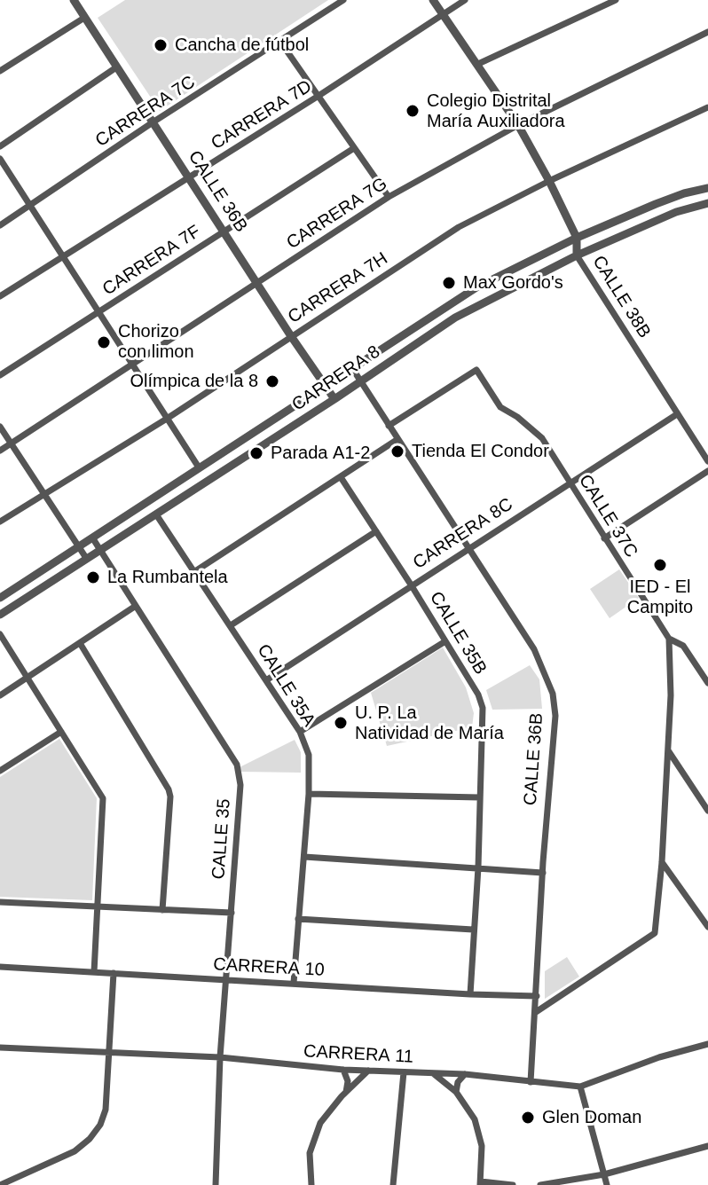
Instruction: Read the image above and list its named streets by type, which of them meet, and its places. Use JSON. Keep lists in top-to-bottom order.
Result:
{
  "streets": {
    "street": [
      "CARRERA 7C",
      "CARRERA 7D",
      "CALLE 36B",
      "CARRERA 7G",
      "CARRERA 7F",
      "CARRERA 7H",
      "CALLE 38B",
      "CARRERA 8",
      "CALLE 37C",
      "CARRERA 8C",
      "CALLE 35B",
      "CALLE 35A",
      "CALLE 35",
      "CARRERA 10",
      "CARRERA 11"
    ]
  },
  "crossings": [
    ["CARRERA 7C", "CALLE 36B"],
    ["CARRERA 7D", "CALLE 36B"],
    ["CARRERA 7D", "CALLE 38B"],
    ["CALLE 36B", "CARRERA 7G"],
    ["CALLE 36B", "CARRERA 7F"],
    ["CALLE 36B", "CARRERA 7H"],
    ["CALLE 36B", "CARRERA 8"],
    ["CALLE 36B", "CALLE 37C"],
    ["CALLE 36B", "CARRERA 8C"],
    ["CALLE 36B", "CARRERA 10"],
    ["CALLE 36B", "CARRERA 11"],
    ["CARRERA 7G", "CALLE 38B"],
    ["CARRERA 7H", "CALLE 38B"],
    ["CALLE 38B", "CARRERA 8"],
    ["CALLE 38B", "CARRERA 8C"],
    ["CARRERA 8", "CALLE 35A"],
    ["CARRERA 8", "CALLE 35"],
    ["CALLE 37C", "CARRERA 8C"],
    ["CARRERA 8C", "CALLE 35B"],
    ["CARRERA 8C", "CALLE 35A"],
    ["CALLE 35B", "CARRERA 10"],
    ["CALLE 35A", "CARRERA 10"],
    ["CALLE 35", "CARRERA 10"],
    ["CALLE 35", "CARRERA 11"]
  ],
  "places": [
    "Cancha de fútbol",
    "Colegio Distrital María Auxiliadora",
    "Max Gordo's",
    "Chorizo con limon",
    "Olímpica de la 8",
    "Tienda El Condor",
    "Parada A1-2",
    "IED - El Campito",
    "La Rumbantela",
    "U. P. La Natividad de María",
    "Glen Doman"
  ]
}
